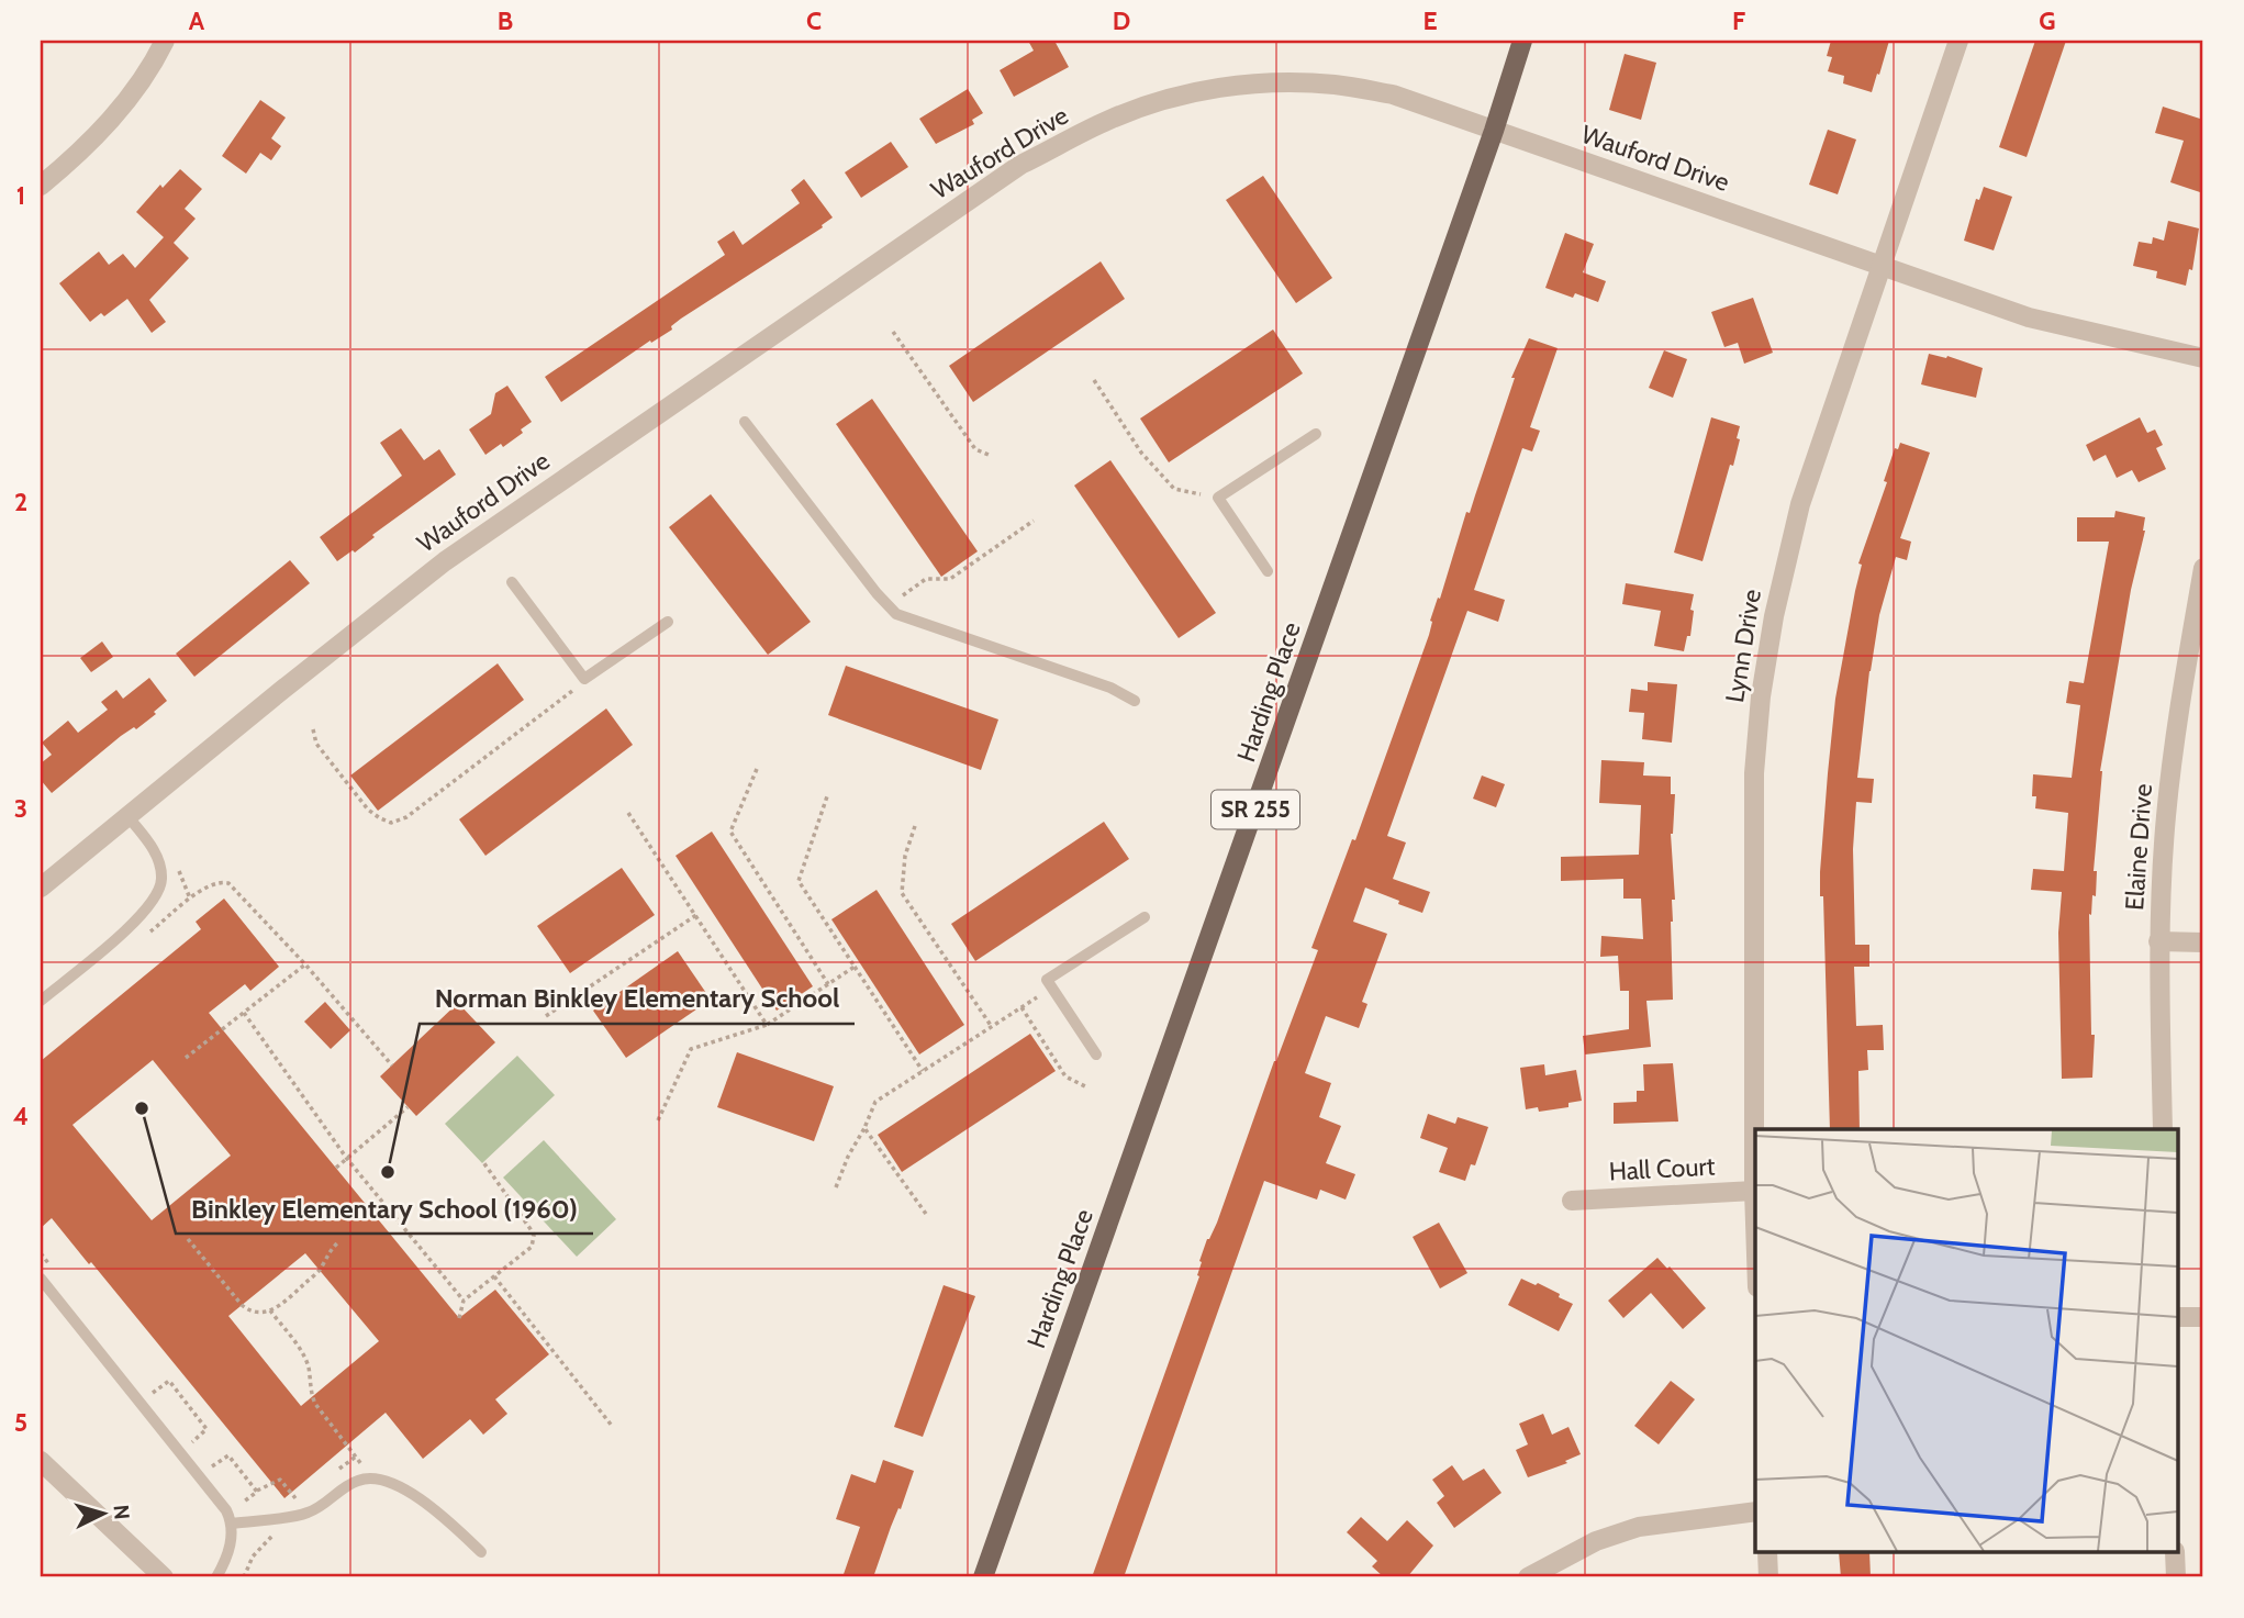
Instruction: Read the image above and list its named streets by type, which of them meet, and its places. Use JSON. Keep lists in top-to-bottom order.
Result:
{
  "streets": {
    "main road": ["Harding Place", "SR 255"],
    "street": [
      "Wauford Drive",
      "Lynn Drive",
      "Elaine Drive",
      "Hall Court"
    ]
  },
  "crossings": [
    ["Wauford Drive", "Lynn Drive"],
    ["Wauford Drive", "Harding Place"],
    ["Lynn Drive", "Hall Court"]
  ],
  "places": ["Binkley Elementary School (1960)", "Norman Binkley Elementary School"],
  "north": "right",
  "grid": {
    "columns": [
      "A",
      "B",
      "C",
      "D",
      "E",
      "F",
      "G"
    ],
    "rows": [
      "1",
      "2",
      "3",
      "4",
      "5"
    ]
  }
}
